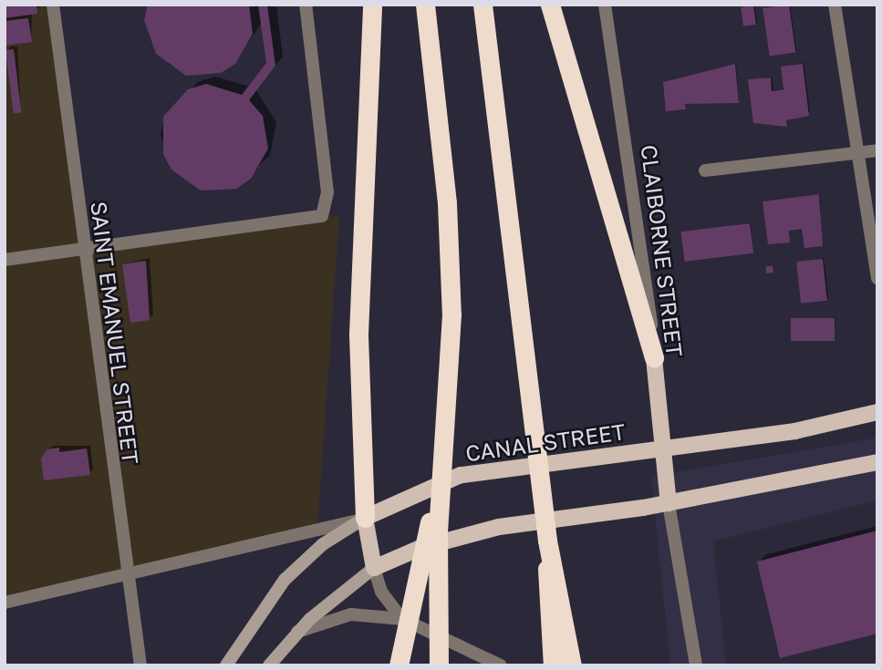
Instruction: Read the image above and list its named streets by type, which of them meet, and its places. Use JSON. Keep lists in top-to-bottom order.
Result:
{
  "streets": {
    "main road": ["CLAIBORNE STREET", "CANAL STREET"],
    "street": ["SAINT EMANUEL STREET"]
  },
  "crossings": [
    ["CLAIBORNE STREET", "CANAL STREET"],
    ["SAINT EMANUEL STREET", "CANAL STREET"]
  ]
}
